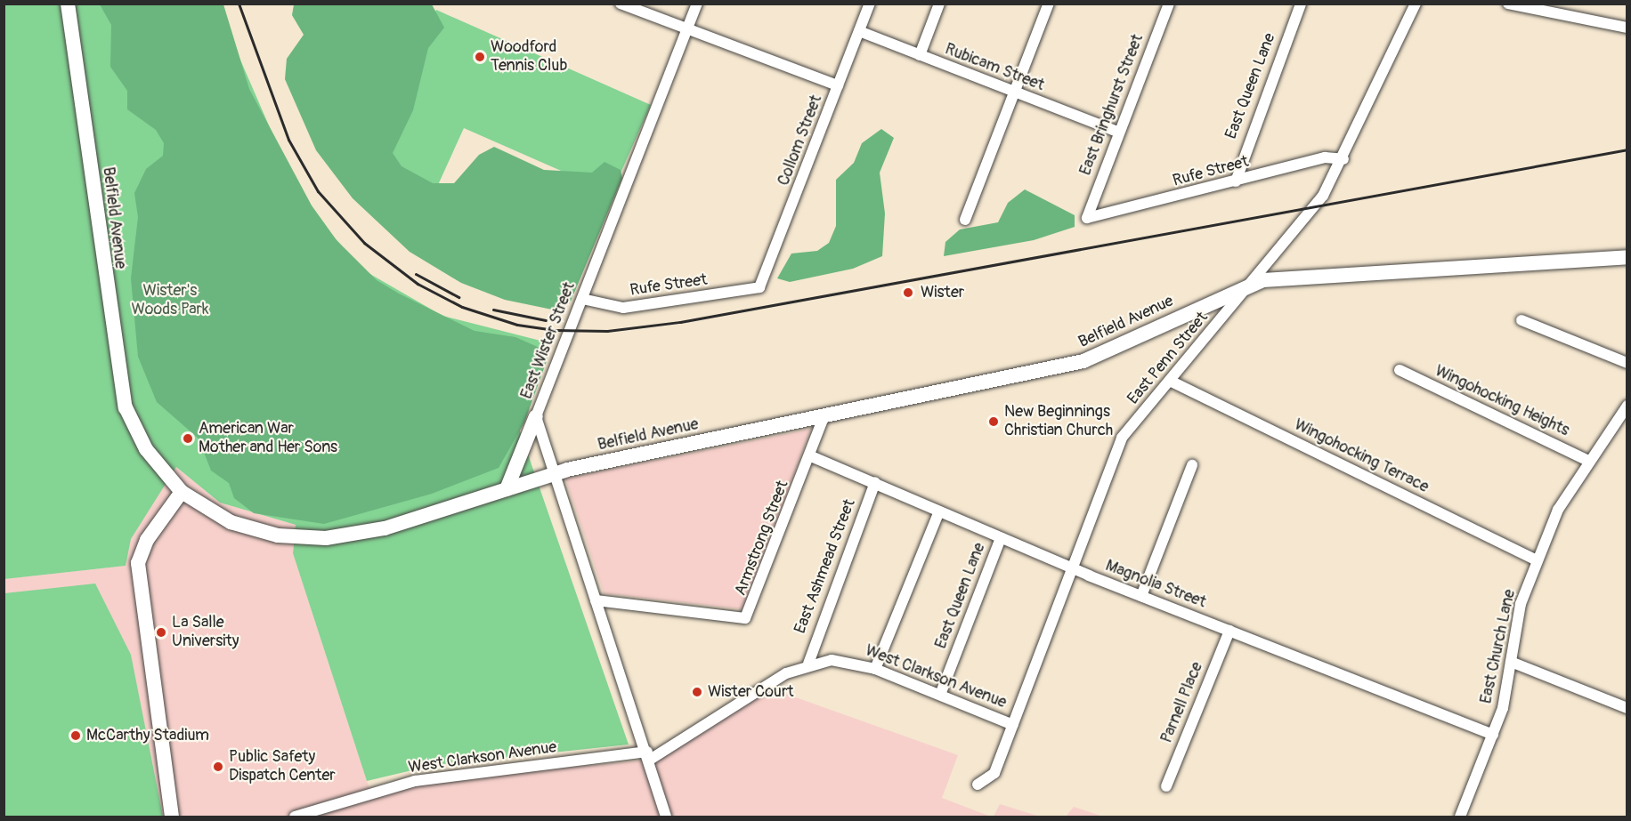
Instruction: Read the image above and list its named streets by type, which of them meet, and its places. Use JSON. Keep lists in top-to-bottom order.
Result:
{
  "streets": {
    "street": [
      "Rubicam Street",
      "East Queen Lane",
      "East Bringhurst Street",
      "Collom Street",
      "Rufe Street",
      "Belfield Avenue",
      "East Wister Street",
      "East Penn Street",
      "Wingohocking Heights",
      "Wingohocking Terrace",
      "Armstrong Street",
      "East Ashmead Street",
      "Magnolia Street",
      "East Church Lane",
      "West Clarkson Avenue",
      "Parnell Place"
    ]
  },
  "crossings": [
    ["Rubicam Street", "East Bringhurst Street"],
    ["Rubicam Street", "Collom Street"],
    ["East Queen Lane", "Rufe Street"],
    ["East Queen Lane", "Magnolia Street"],
    ["East Queen Lane", "West Clarkson Avenue"],
    ["East Bringhurst Street", "Rufe Street"],
    ["Collom Street", "Rufe Street"],
    ["Rufe Street", "East Wister Street"],
    ["Rufe Street", "East Penn Street"],
    ["Belfield Avenue", "East Wister Street"],
    ["Belfield Avenue", "East Penn Street"],
    ["Belfield Avenue", "Armstrong Street"],
    ["East Wister Street", "Armstrong Street"],
    ["East Wister Street", "West Clarkson Avenue"],
    ["East Penn Street", "Wingohocking Terrace"],
    ["East Penn Street", "Magnolia Street"],
    ["East Penn Street", "West Clarkson Avenue"],
    ["Wingohocking Heights", "East Church Lane"],
    ["Wingohocking Terrace", "East Church Lane"],
    ["Armstrong Street", "Magnolia Street"],
    ["East Ashmead Street", "Magnolia Street"],
    ["East Ashmead Street", "West Clarkson Avenue"],
    ["Magnolia Street", "East Church Lane"],
    ["Magnolia Street", "Parnell Place"]
  ],
  "parks": ["Wister's Woods Park"],
  "places": [
    "Woodford Tennis Club",
    "Wister",
    "New Beginnings Christian Church",
    "American War Mother and Her Sons",
    "La Salle University",
    "Wister Court",
    "McCarthy Stadium",
    "Public Safety Dispatch Center"
  ]
}
